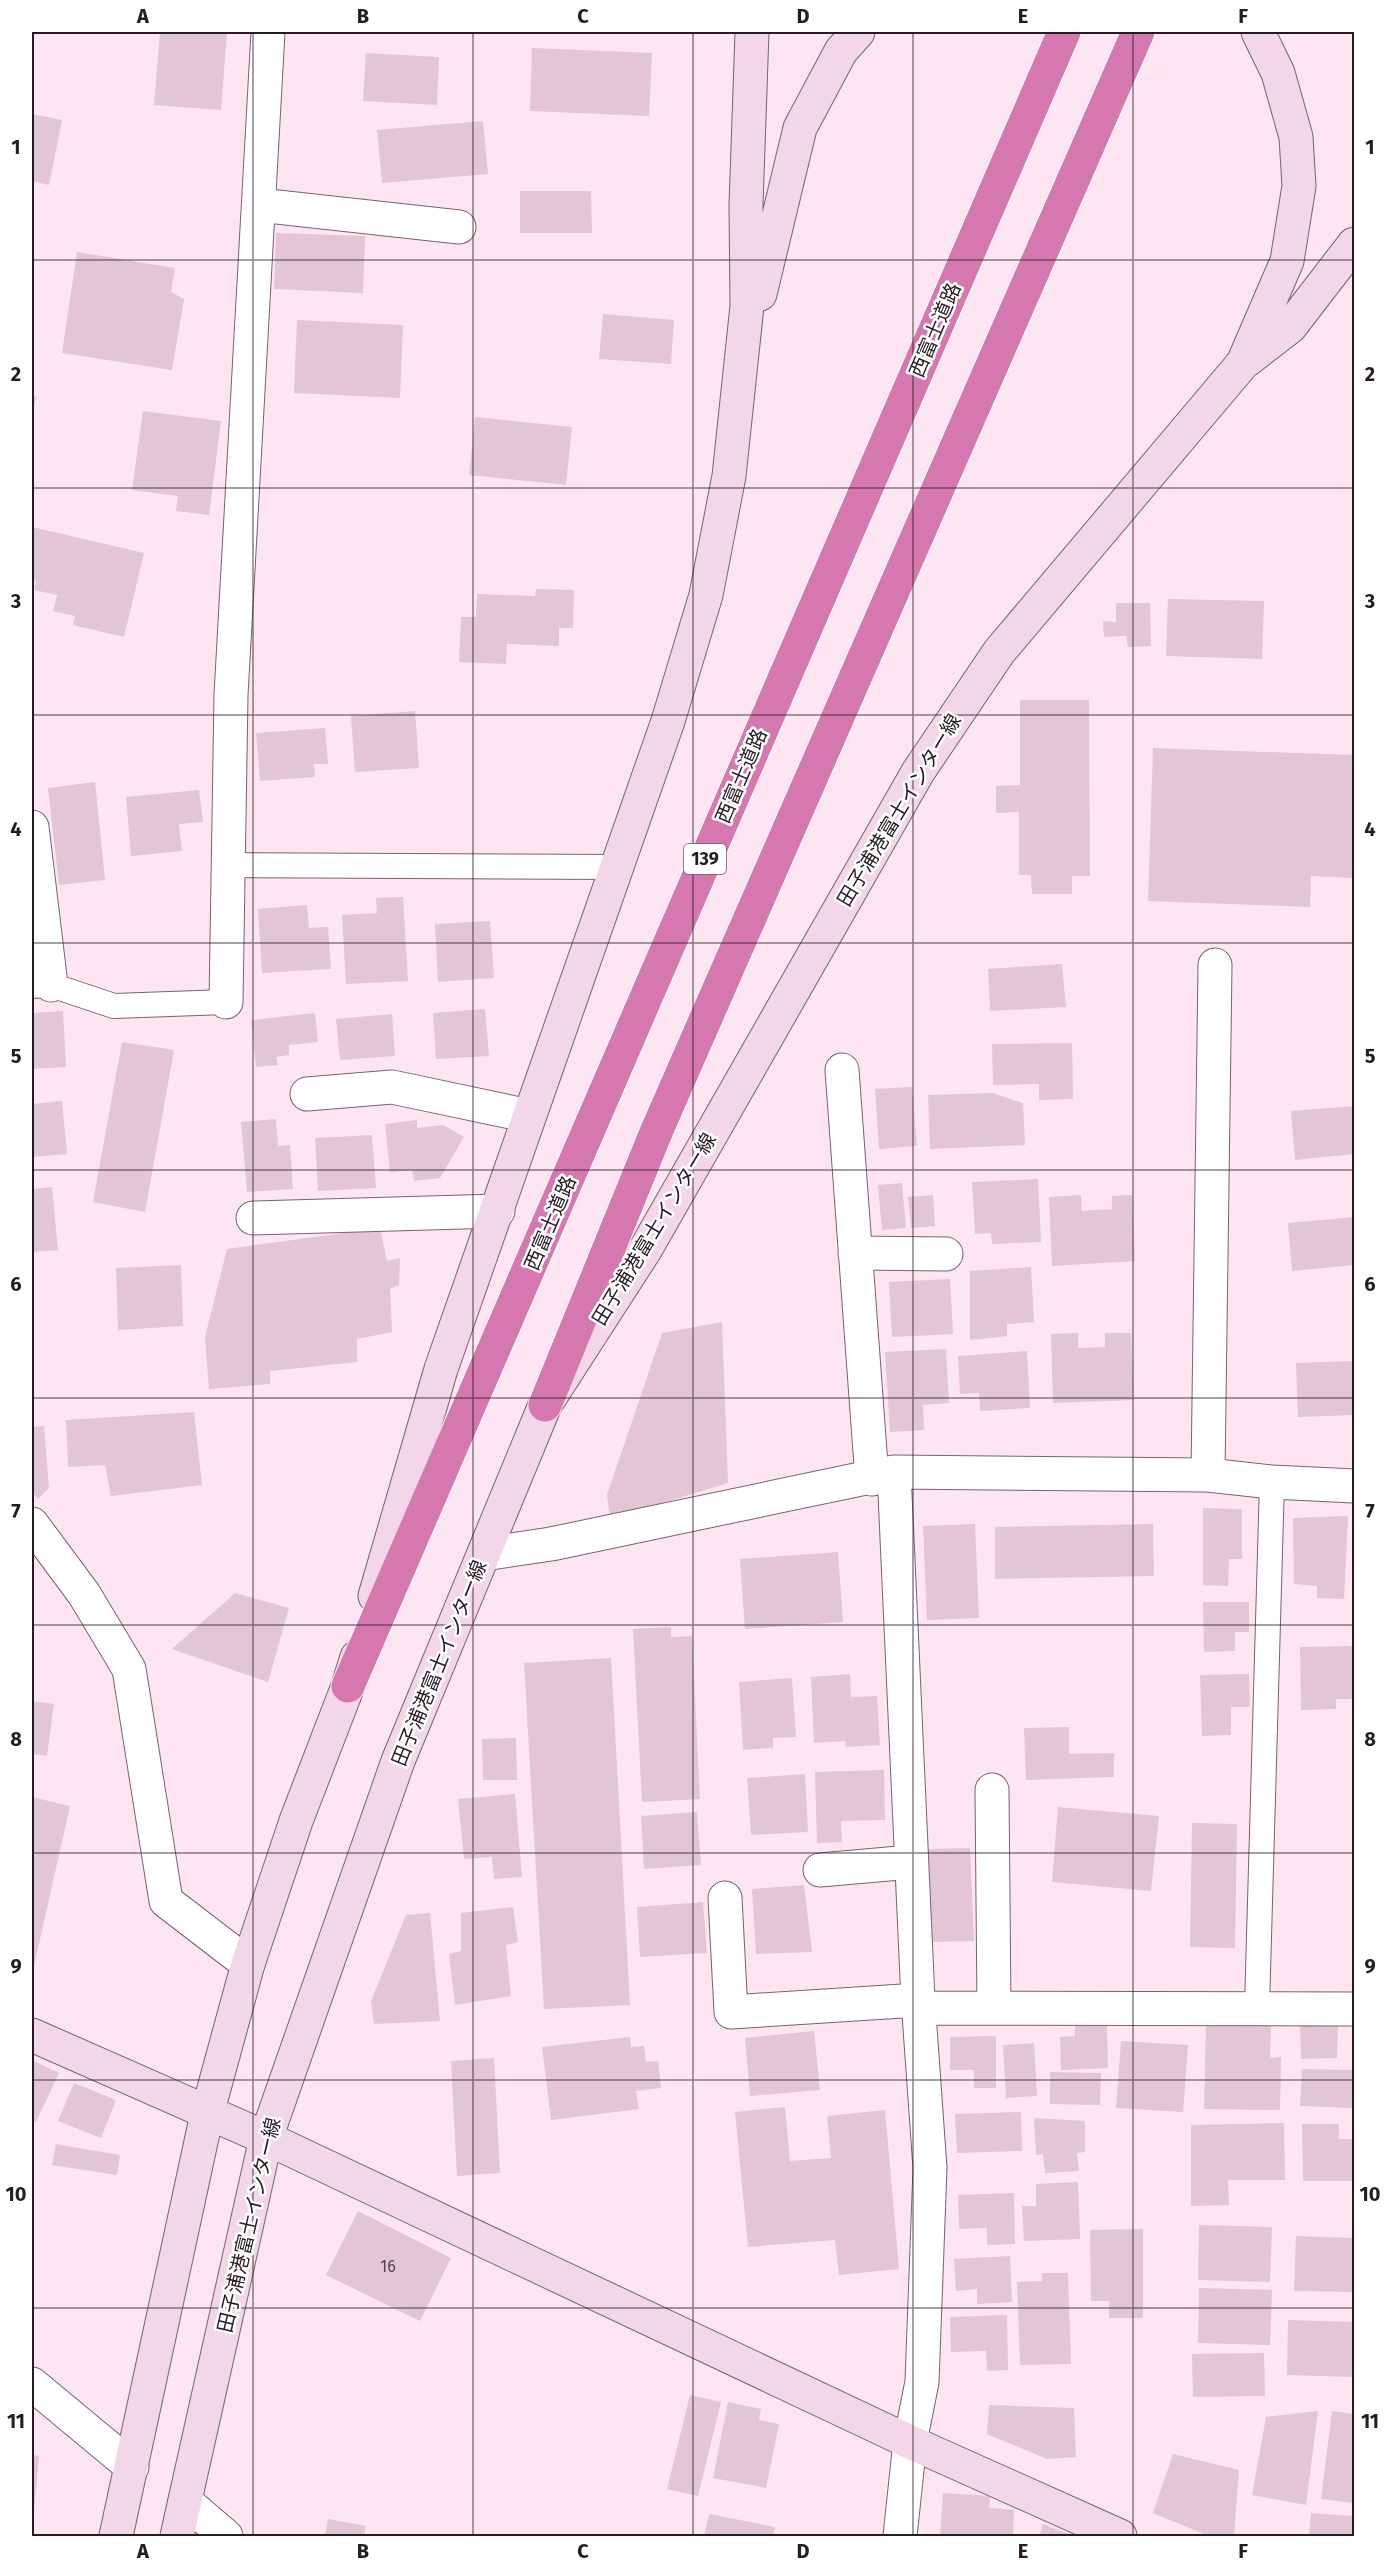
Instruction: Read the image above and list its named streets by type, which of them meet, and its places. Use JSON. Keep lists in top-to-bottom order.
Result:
{
  "streets": {
    "highway": ["西富士道路", "139"],
    "main road": ["田子浦港富士インター線"]
  },
  "house_numbers": ["16"],
  "grid": {
    "columns": [
      "A",
      "B",
      "C",
      "D",
      "E",
      "F"
    ],
    "rows": [
      "1",
      "2",
      "3",
      "4",
      "5",
      "6",
      "7",
      "8",
      "9",
      "10",
      "11"
    ]
  }
}
